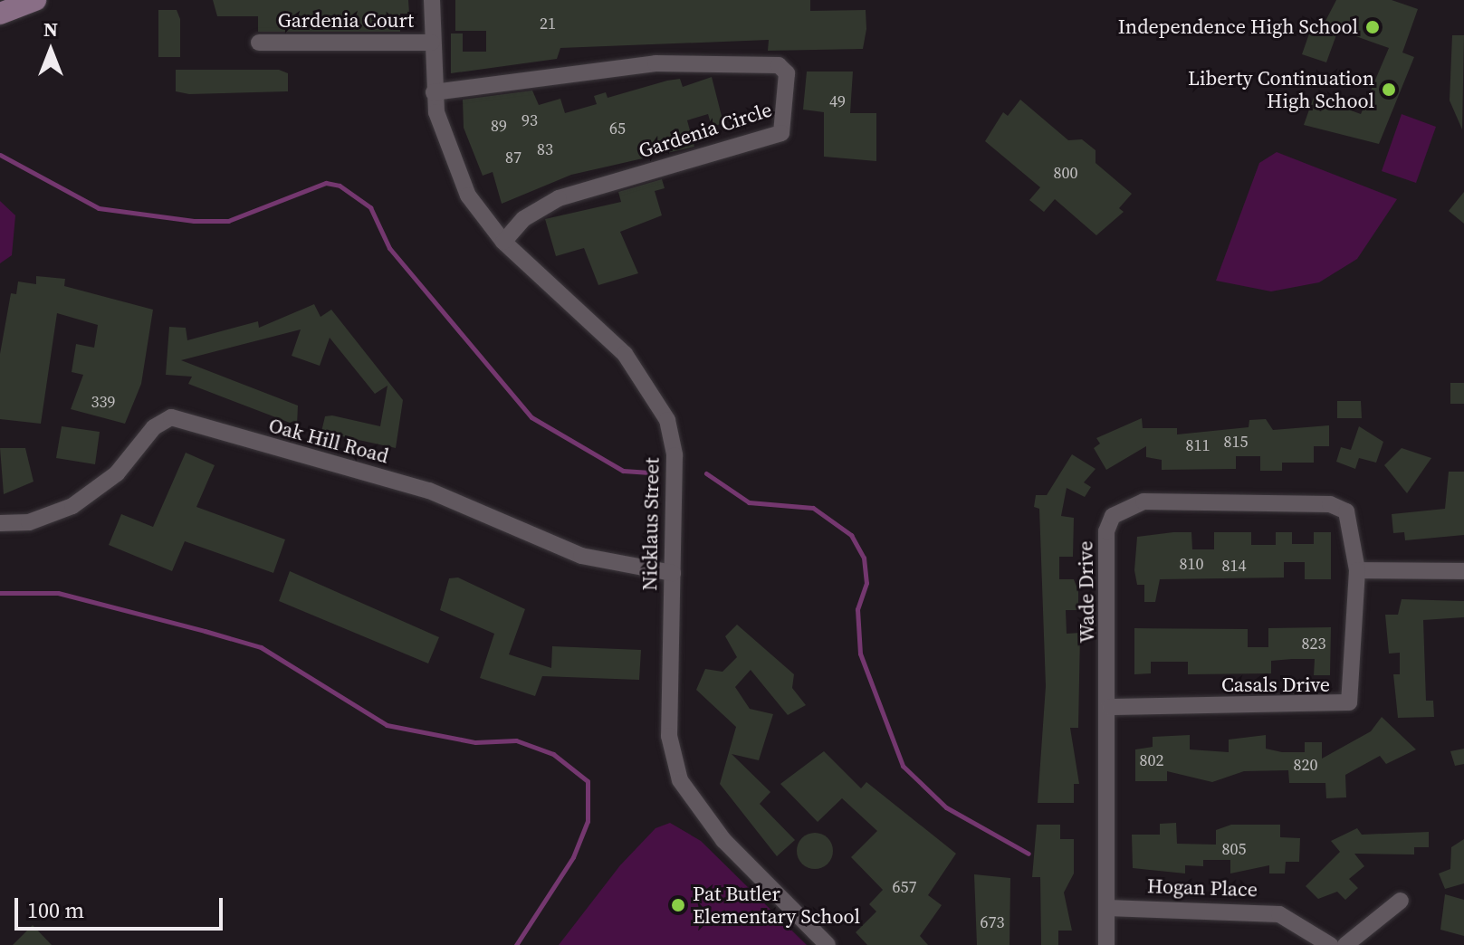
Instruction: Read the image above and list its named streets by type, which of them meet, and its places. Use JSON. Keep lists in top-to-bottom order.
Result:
{
  "streets": {
    "street": [
      "Gardenia Court",
      "Gardenia Circle",
      "Oak Hill Road",
      "Nicklaus Street",
      "Wade Drive",
      "Casals Drive",
      "Hogan Place"
    ]
  },
  "crossings": [
    ["Gardenia Court", "Nicklaus Street"],
    ["Gardenia Circle", "Nicklaus Street"],
    ["Oak Hill Road", "Nicklaus Street"],
    ["Wade Drive", "Casals Drive"],
    ["Wade Drive", "Hogan Place"]
  ],
  "places": ["Independence High School", "Liberty Continuation High School", "Pat Butler Elementary School"],
  "house_numbers": [
    "21",
    "49",
    "93",
    "89",
    "65",
    "83",
    "87",
    "800",
    "339",
    "815",
    "811",
    "810",
    "814",
    "823",
    "802",
    "820",
    "805",
    "657",
    "673"
  ],
  "scale_bar": "100 m",
  "north": "top"
}
